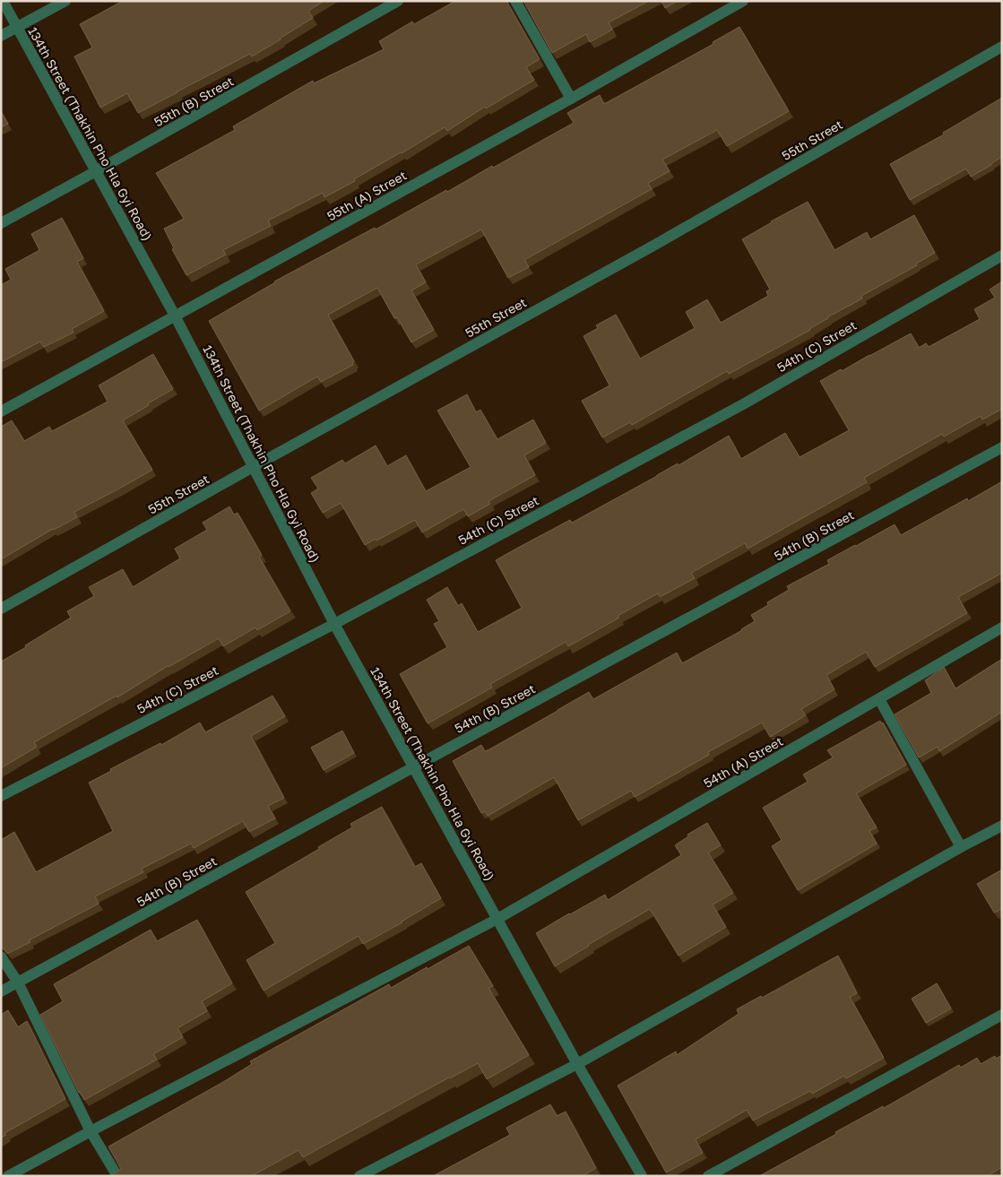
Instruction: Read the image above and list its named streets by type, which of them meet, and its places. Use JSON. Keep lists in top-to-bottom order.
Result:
{
  "streets": {
    "street": [
      "55th (B) Street",
      "134th Street (Thakhin Pho Hla Gyi Road)",
      "55th Street",
      "55th (A) Street",
      "54th (C) Street",
      "54th (B) Street",
      "54th (A) Street"
    ]
  },
  "crossings": [
    ["55th (B) Street", "134th Street (Thakhin Pho Hla Gyi Road)"],
    ["134th Street (Thakhin Pho Hla Gyi Road)", "55th Street"],
    ["134th Street (Thakhin Pho Hla Gyi Road)", "55th (A) Street"],
    ["134th Street (Thakhin Pho Hla Gyi Road)", "54th (C) Street"],
    ["134th Street (Thakhin Pho Hla Gyi Road)", "54th (B) Street"],
    ["134th Street (Thakhin Pho Hla Gyi Road)", "54th (A) Street"]
  ]
}
